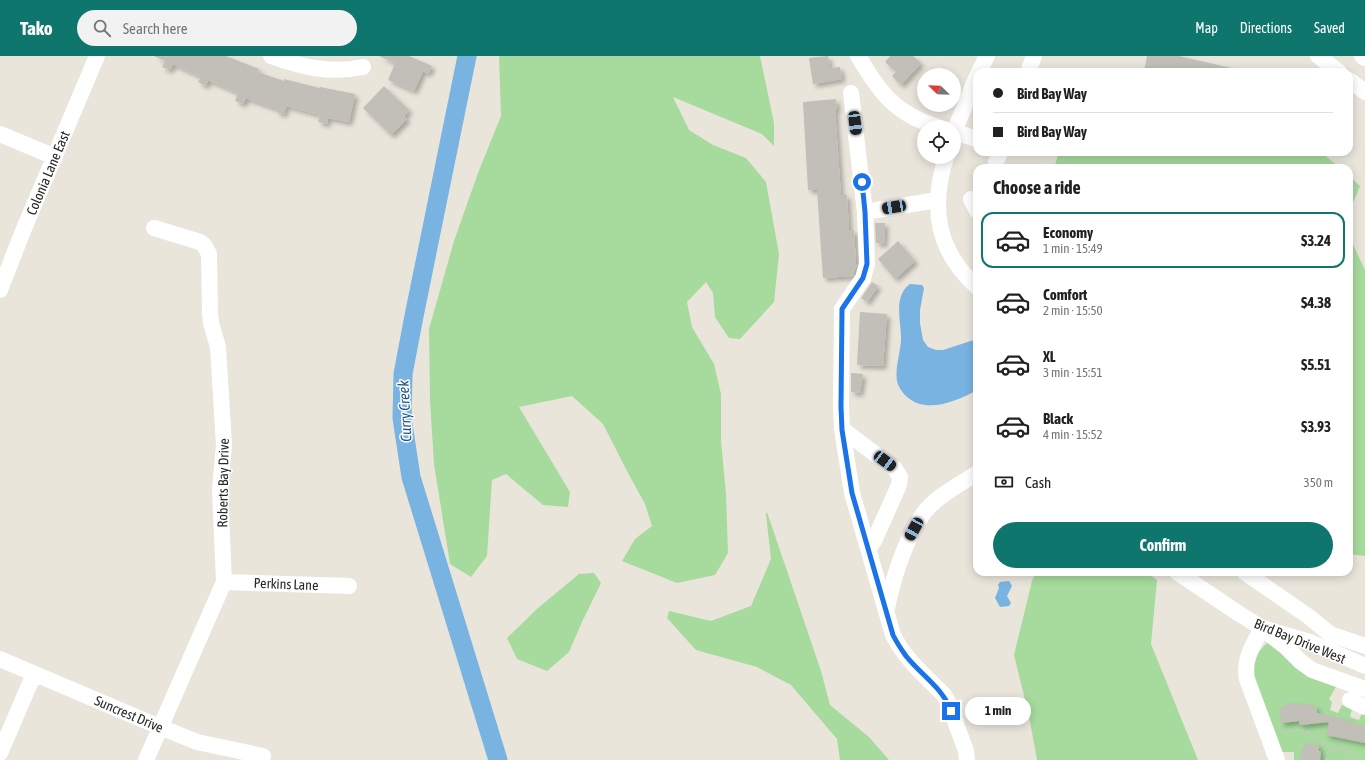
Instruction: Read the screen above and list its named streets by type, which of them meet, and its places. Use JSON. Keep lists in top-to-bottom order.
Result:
{
  "streets": {
    "street": [
      "Colonia Lane East",
      "Roberts Bay Drive",
      "Perkins Lane",
      "Bird Bay Drive West",
      "Suncrest Drive"
    ]
  },
  "crossings": [
    ["Roberts Bay Drive", "Perkins Lane"],
    ["Roberts Bay Drive", "Suncrest Drive"]
  ],
  "water": ["Curry Creek"],
  "north": "top left",
  "page": {
    "header": "Tako",
    "search": "Search here",
    "nav": ["Map", "Directions", "Saved"],
    "banner": ["Bird Bay Way", "Bird Bay Way"],
    "heading": "Choose a ride",
    "list": [
      {
        "name": "Economy",
        "note": "1 min · 15:49",
        "value": "$3.24"
      },
      {
        "name": "Comfort",
        "note": "2 min · 15:50",
        "value": "$4.38"
      },
      {
        "name": "XL",
        "note": "3 min · 15:51",
        "value": "$5.51"
      },
      {
        "name": "Black",
        "note": "4 min · 15:52",
        "value": "$3.93"
      }
    ],
    "pay": ["Cash", "350 m"],
    "buttons": "Confirm",
    "bubble": "1 min"
  }
}
